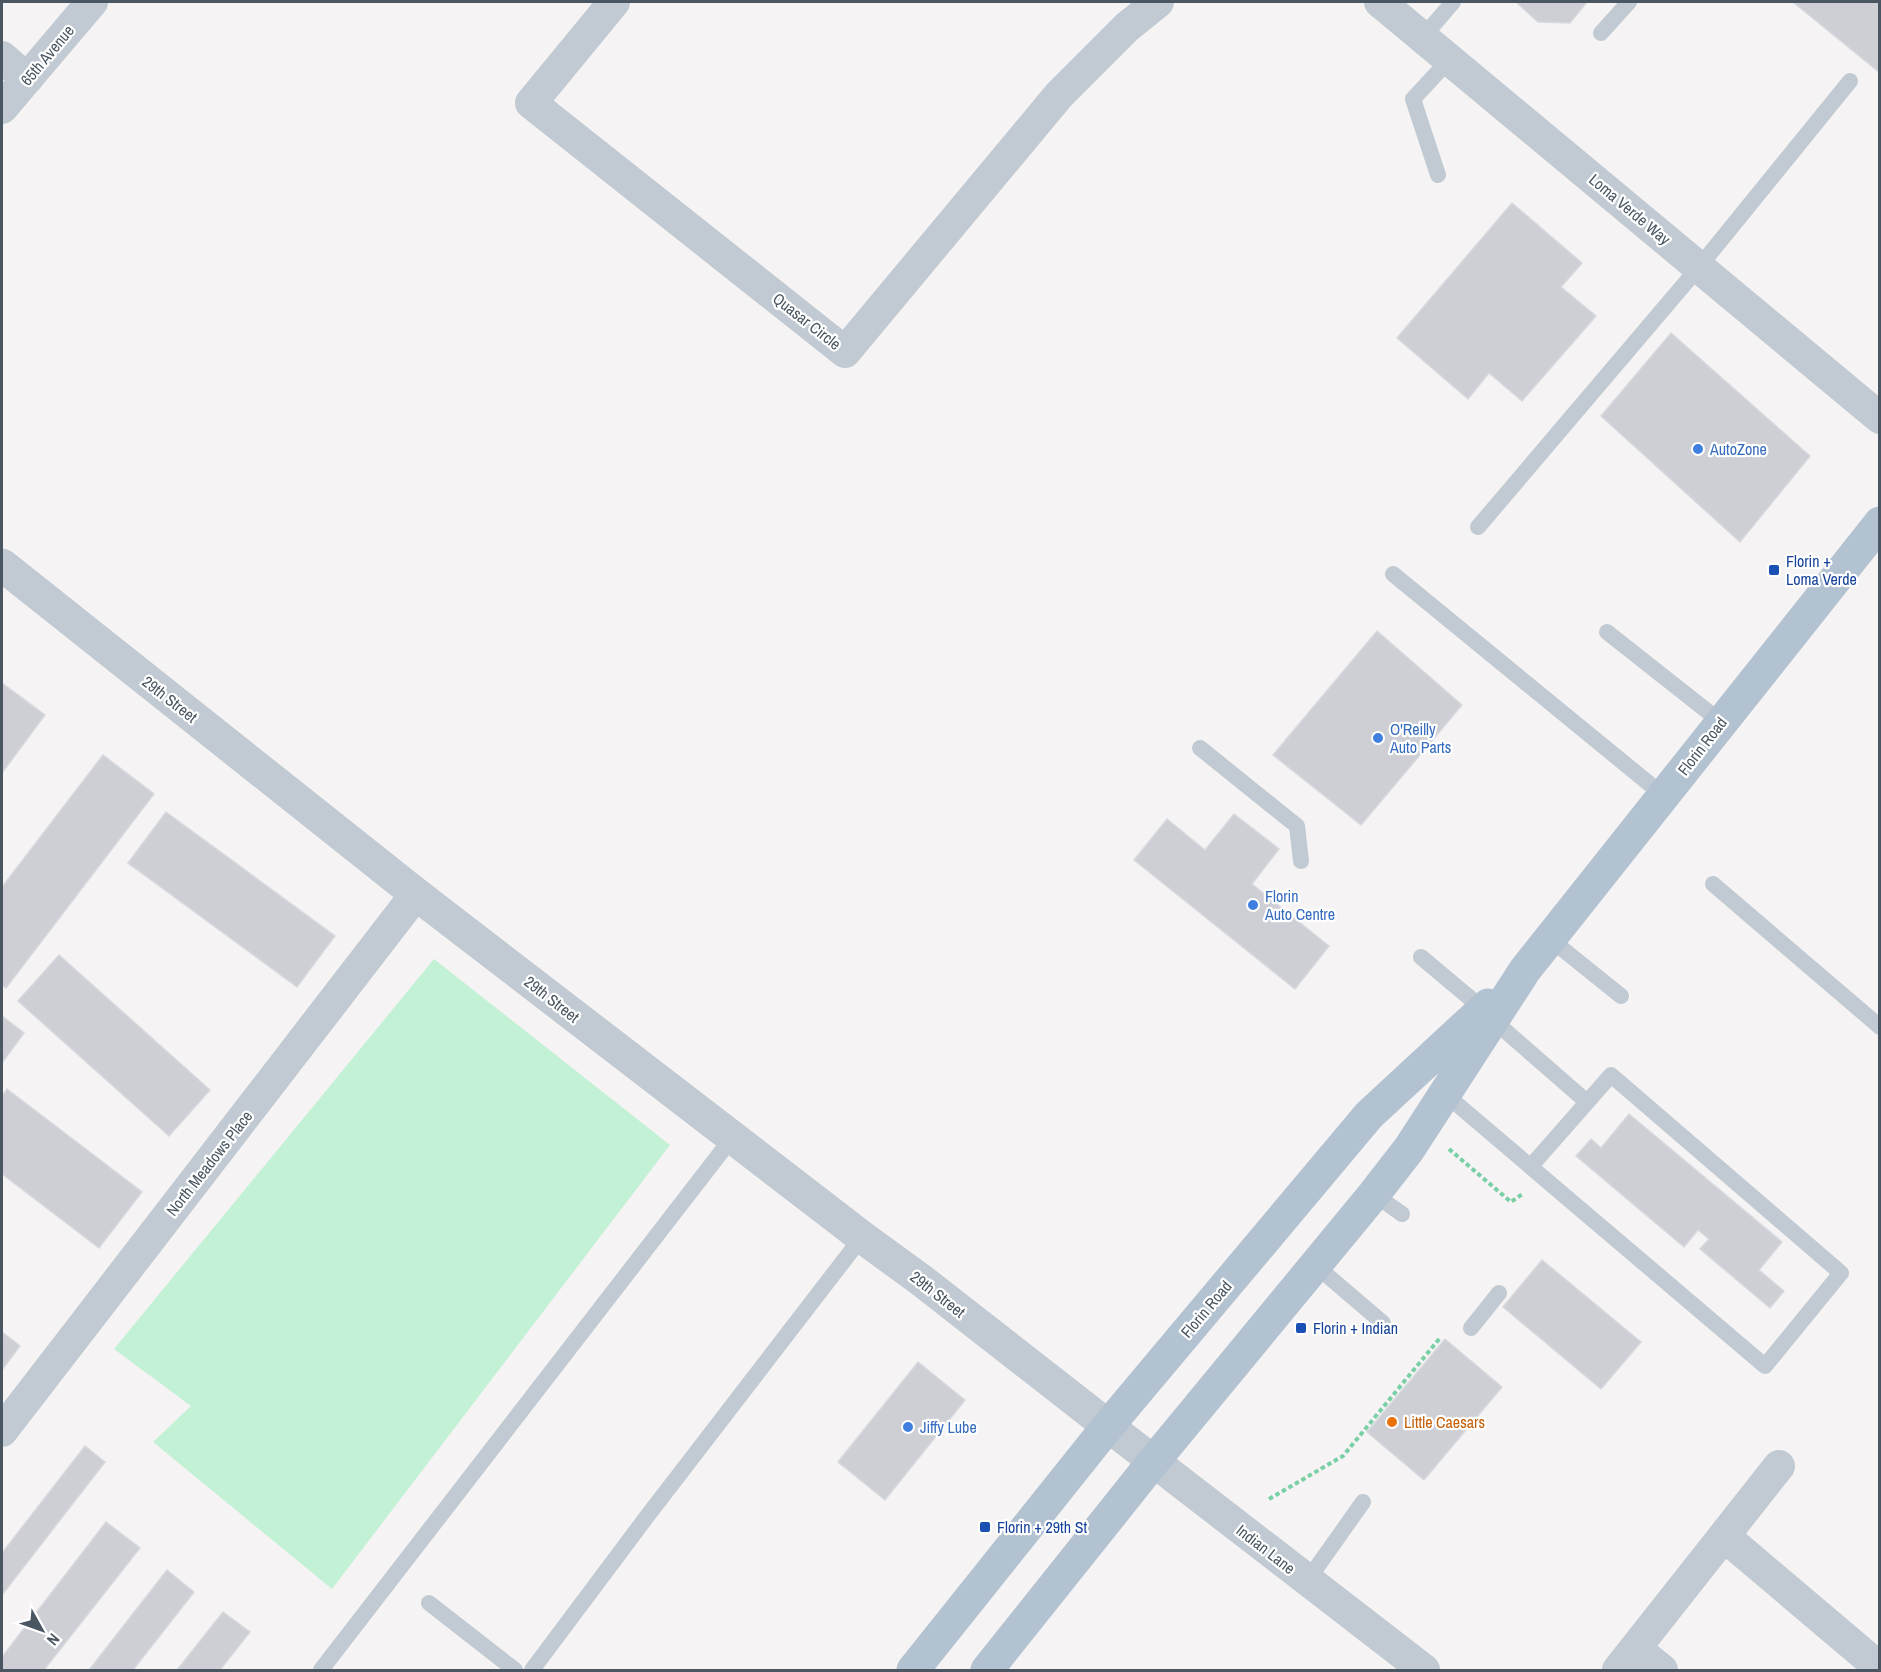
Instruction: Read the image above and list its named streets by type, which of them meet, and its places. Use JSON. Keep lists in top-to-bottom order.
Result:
{
  "streets": {
    "main road": ["Florin Road"],
    "street": [
      "65th Avenue",
      "Loma Verde Way",
      "Quasar Circle",
      "29th Street",
      "North Meadows Place",
      "Indian Lane"
    ]
  },
  "crossings": [
    ["29th Street", "Florin Road"],
    ["29th Street", "North Meadows Place"],
    ["29th Street", "Indian Lane"],
    ["Florin Road", "Indian Lane"]
  ],
  "places": {
    "other": [
      "AutoZone",
      "O'Reilly Auto Parts",
      "Florin Auto Centre",
      "Little Caesars",
      "Jiffy Lube"
    ],
    "transit": ["Florin + Loma Verde", "Florin + Indian", "Florin + 29th St"]
  },
  "north": "bottom right"
}
